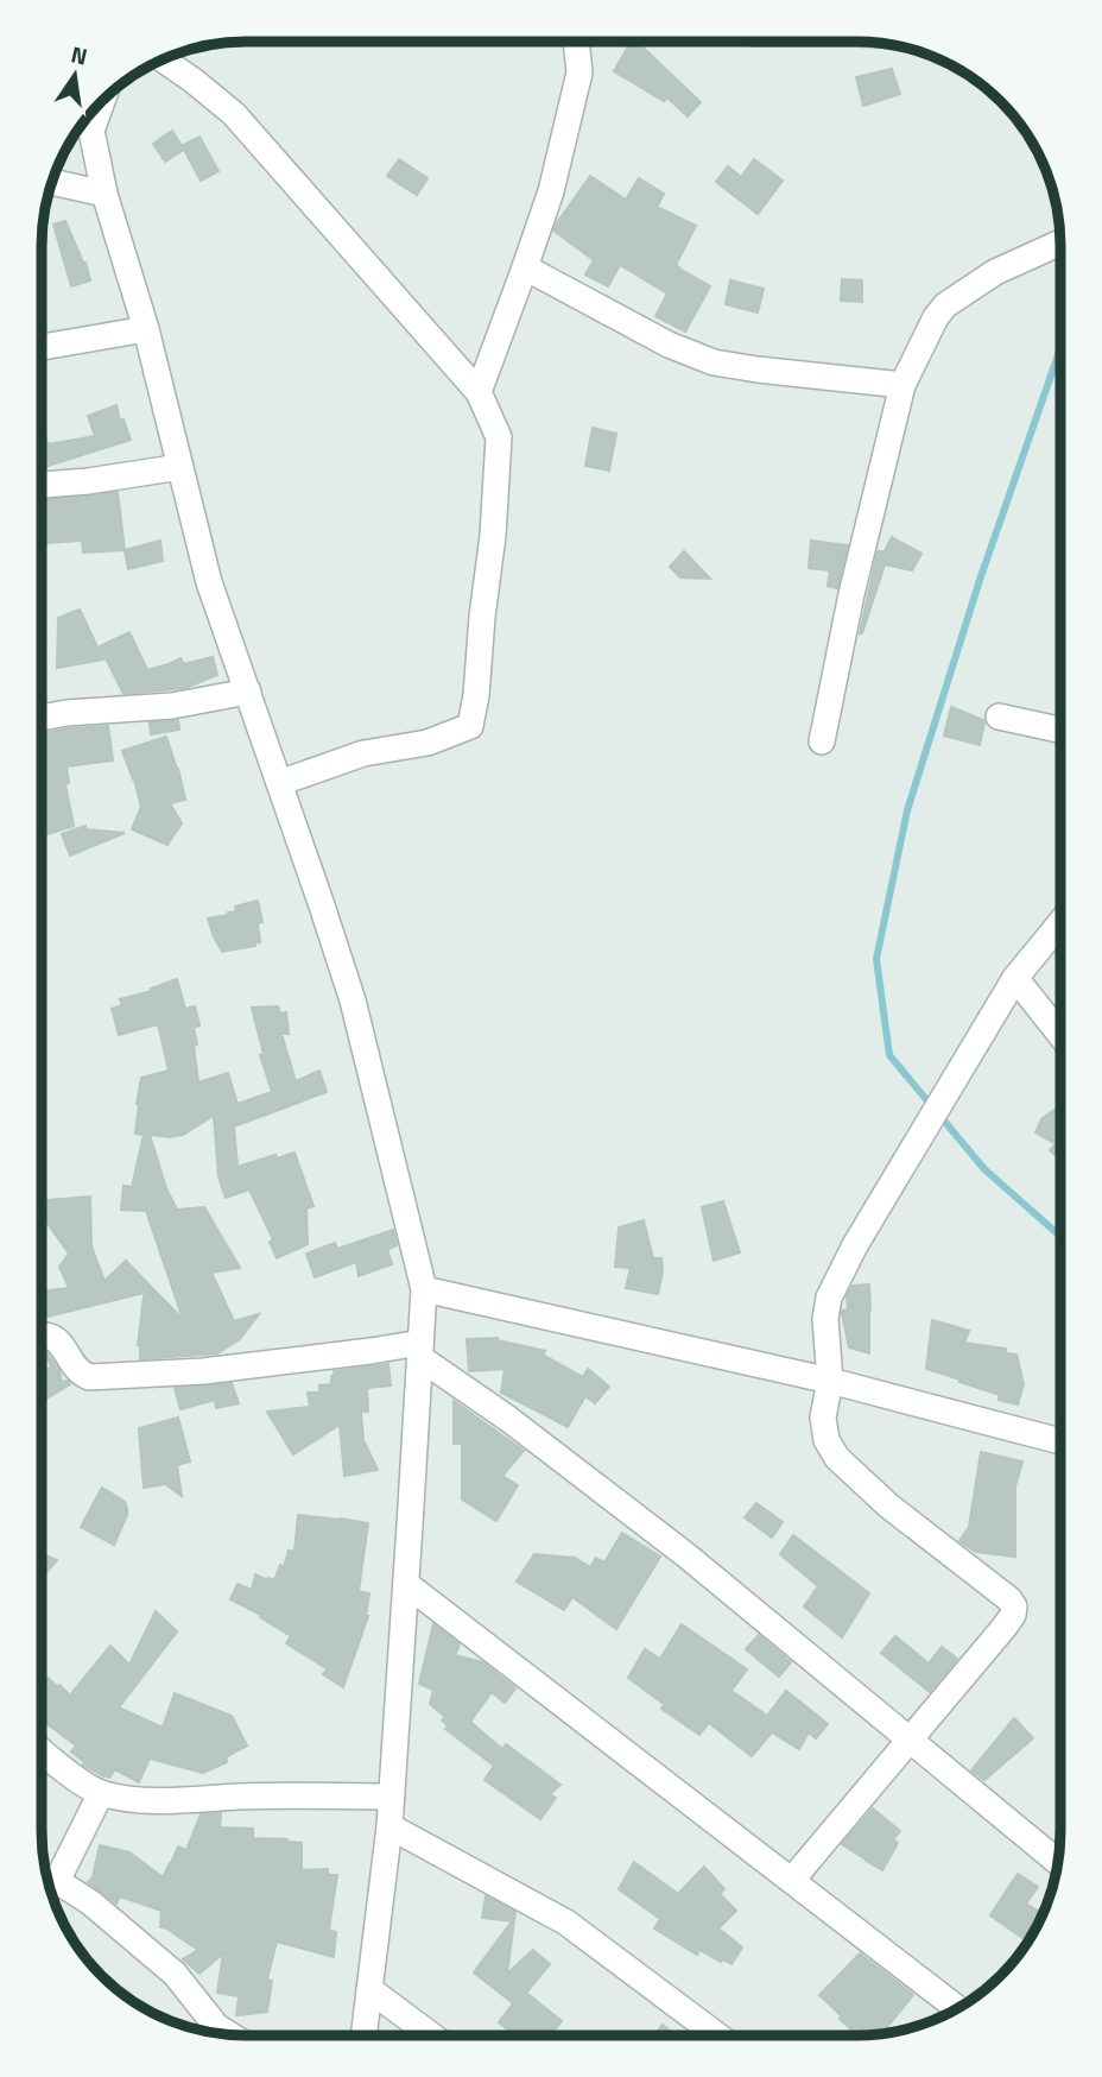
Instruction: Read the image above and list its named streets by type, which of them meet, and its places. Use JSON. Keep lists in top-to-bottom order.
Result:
{
  "north": "top"
}
